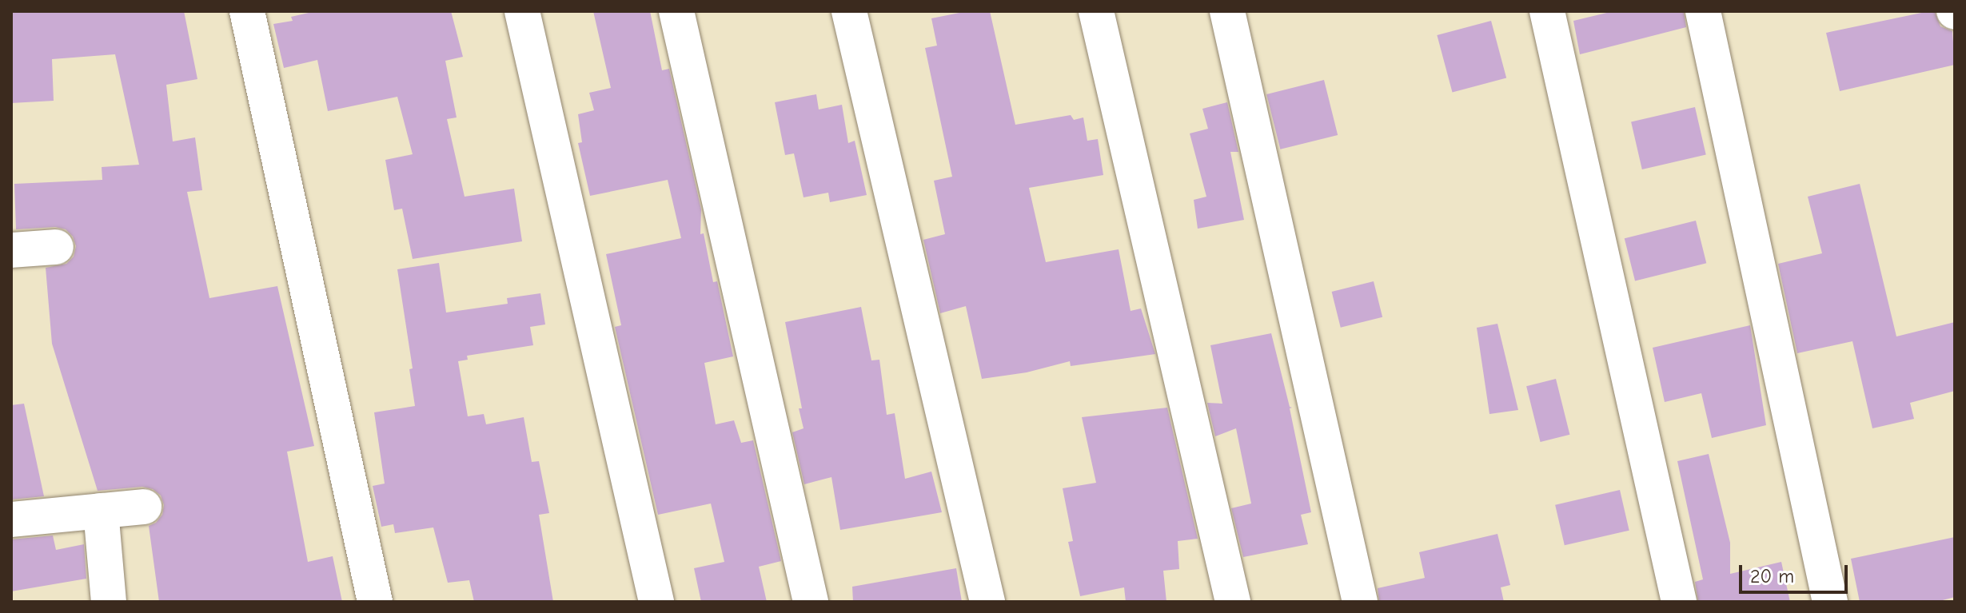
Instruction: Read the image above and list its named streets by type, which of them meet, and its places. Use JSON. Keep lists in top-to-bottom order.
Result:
{
  "scale_bar": "20 m"
}
